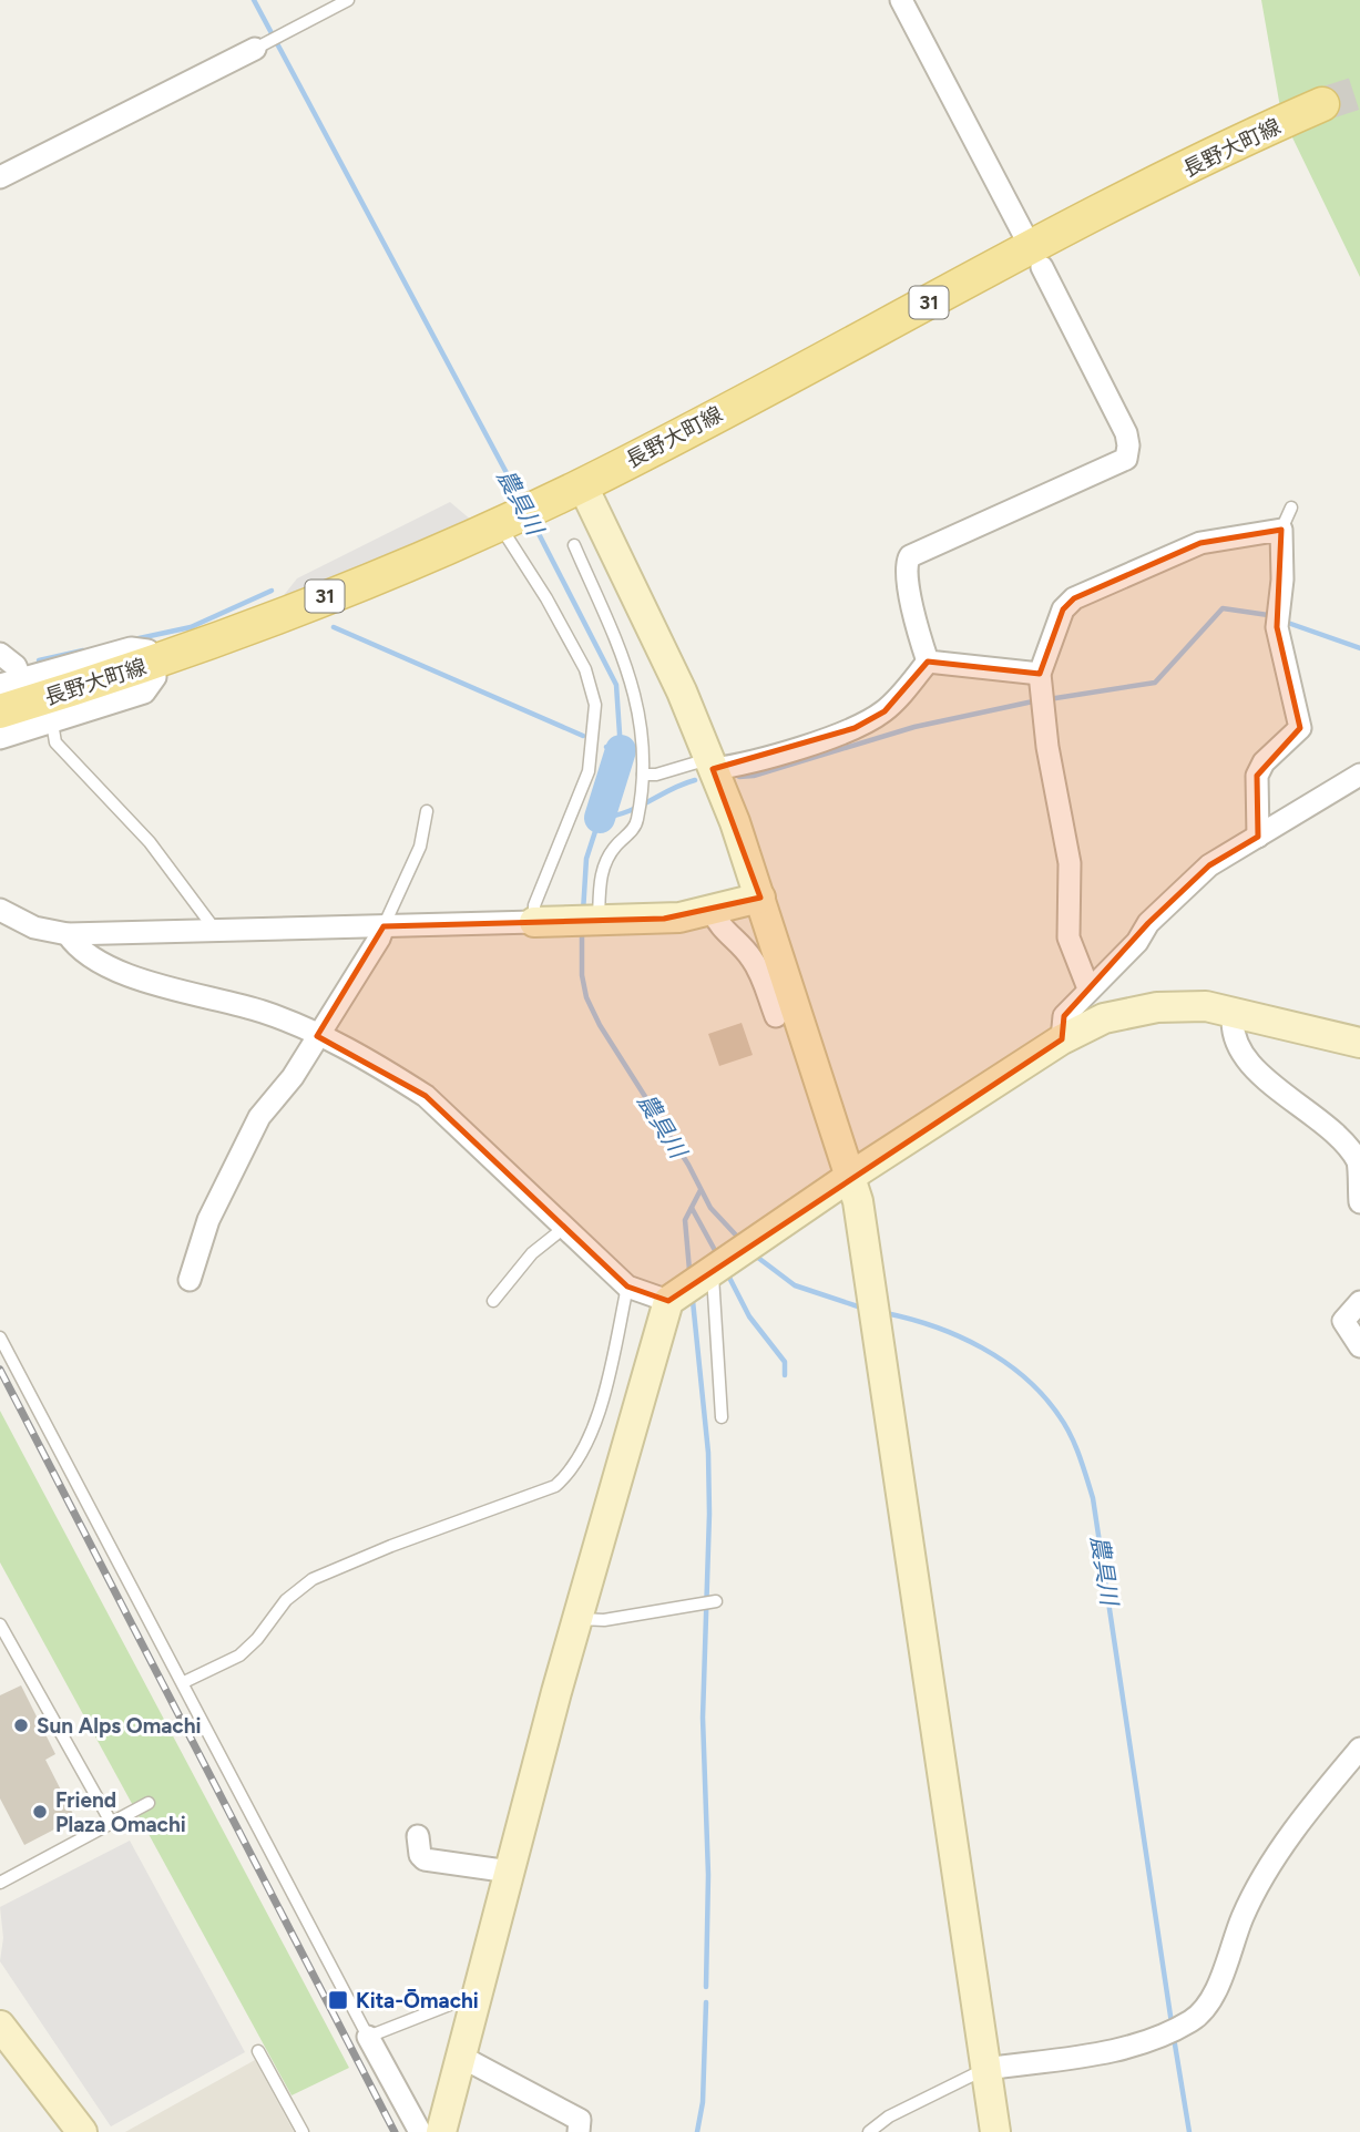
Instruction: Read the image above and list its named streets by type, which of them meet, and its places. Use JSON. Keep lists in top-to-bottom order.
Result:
{
  "streets": {
    "main road": ["長野大町線", "31"]
  },
  "water": ["農具川"],
  "places": {
    "other": ["Sun Alps Omachi", "Friend Plaza Omachi"],
    "transit": ["Kita-Ōmachi"]
  }
}
